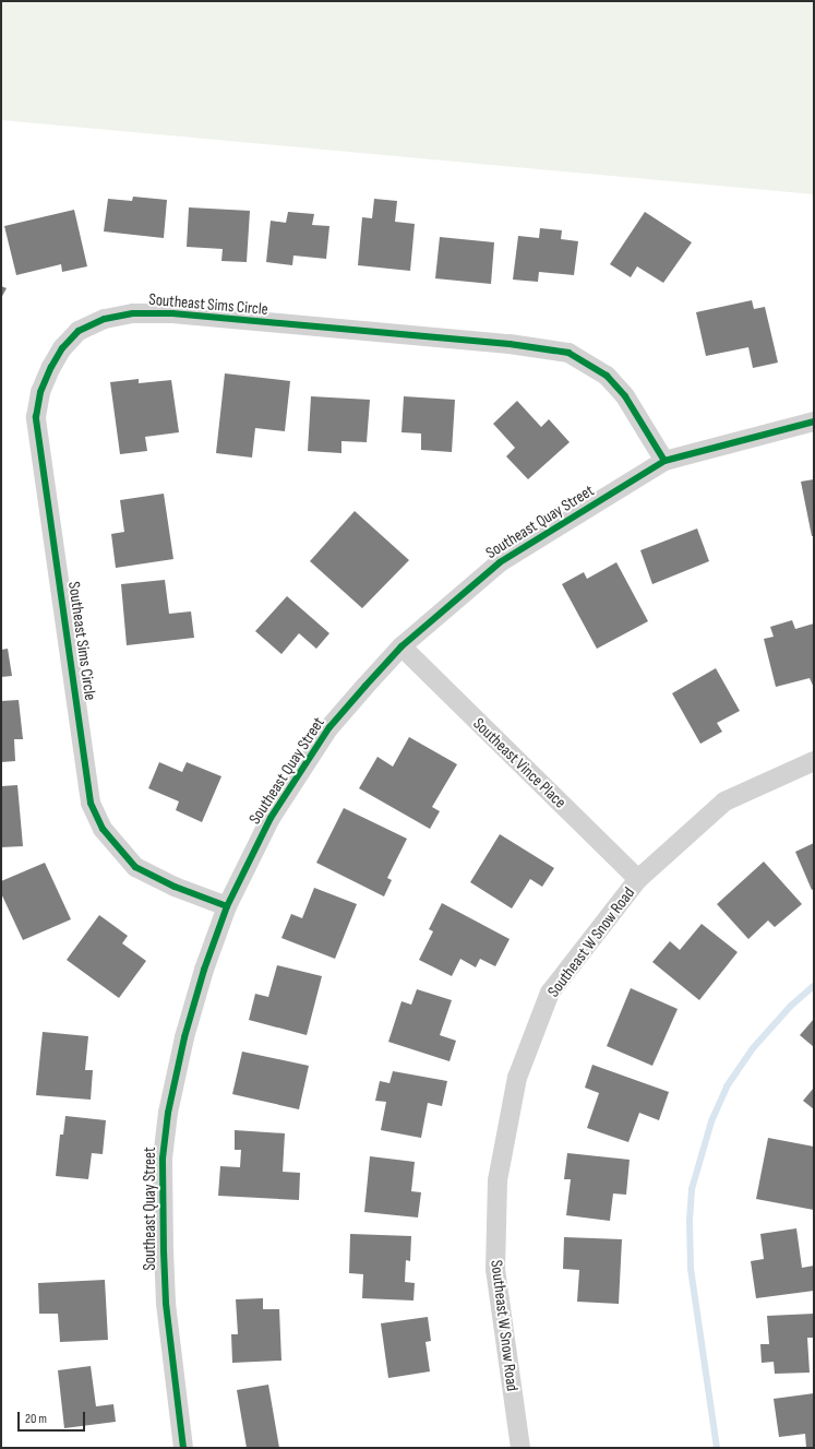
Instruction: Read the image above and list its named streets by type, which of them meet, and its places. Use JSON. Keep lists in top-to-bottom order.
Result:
{
  "streets": {
    "street": [
      "Southeast Sims Circle",
      "Southeast Quay Street",
      "Southeast Vince Place",
      "Southeast W Snow Road"
    ]
  },
  "crossings": [
    ["Southeast Sims Circle", "Southeast Quay Street"],
    ["Southeast Quay Street", "Southeast Vince Place"],
    ["Southeast Vince Place", "Southeast W Snow Road"]
  ],
  "scale_bar": "20 m"
}
